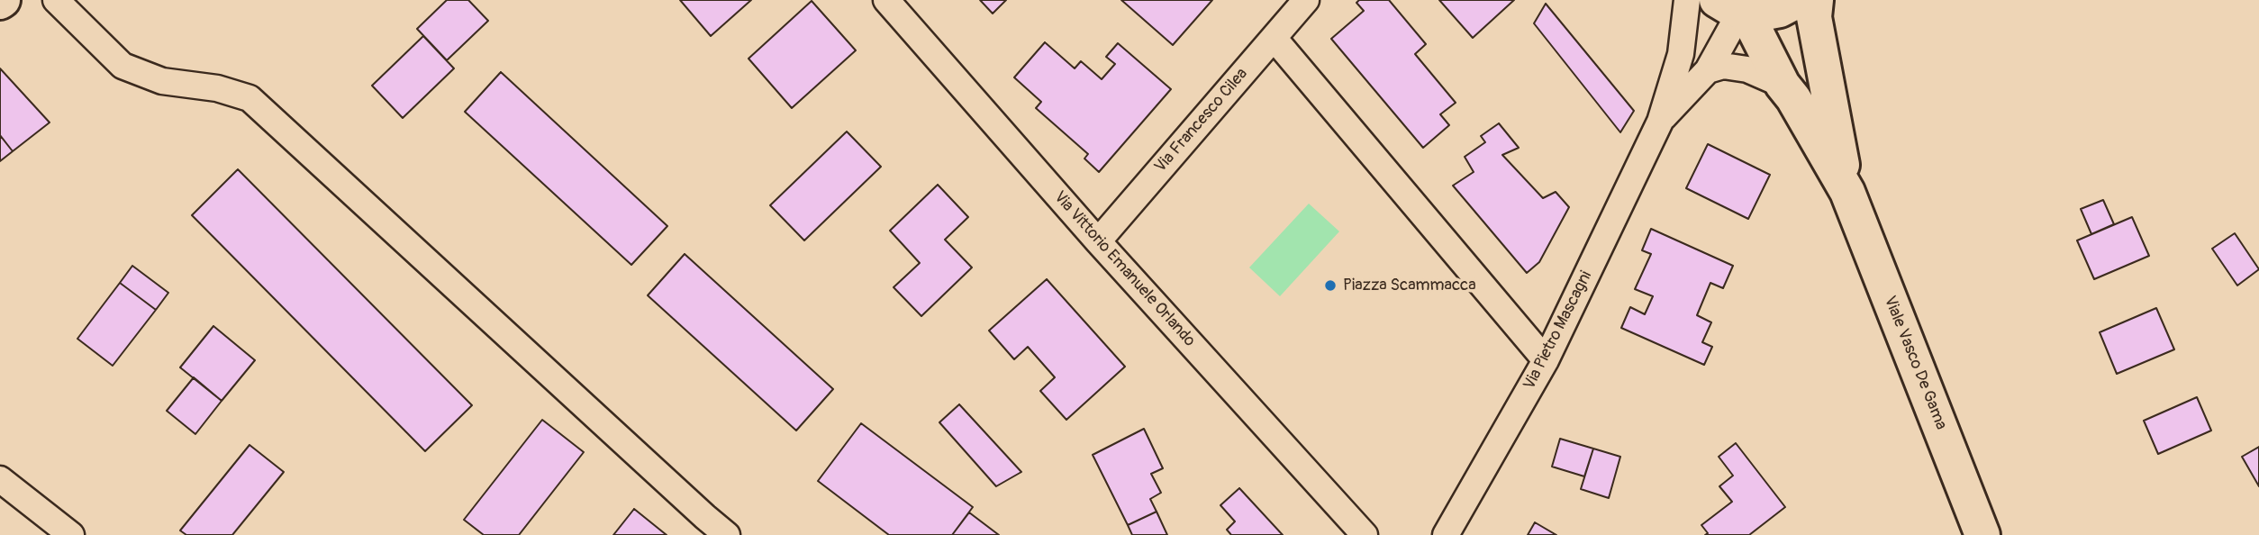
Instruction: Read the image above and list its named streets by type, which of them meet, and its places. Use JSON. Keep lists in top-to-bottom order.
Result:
{
  "streets": {
    "main road": ["Viale Vasco De Gama"],
    "street": ["Via Francesco Cilea", "Via Vittorio Emanuele Orlando", "Via Pietro Mascagni"]
  },
  "crossings": [
    ["Via Francesco Cilea", "Via Vittorio Emanuele Orlando"]
  ],
  "places": ["Piazza Scammacca"]
}
